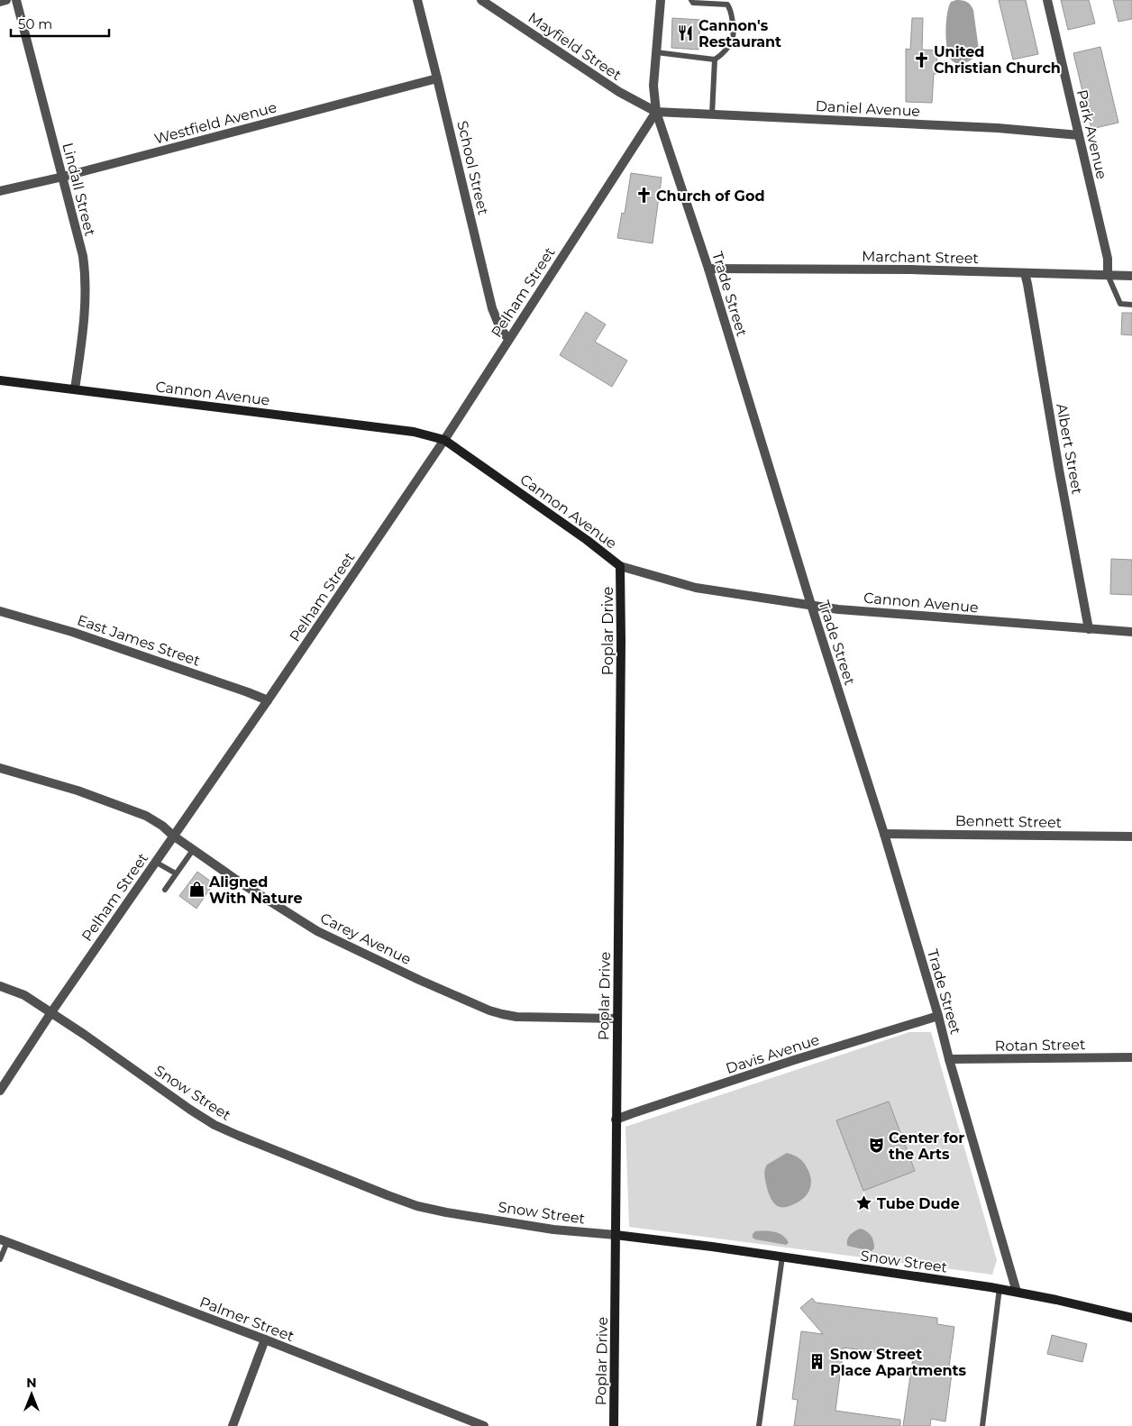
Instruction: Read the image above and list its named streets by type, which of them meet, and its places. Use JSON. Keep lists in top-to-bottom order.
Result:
{
  "streets": {
    "street": [
      "Mayfield Street",
      "Daniel Avenue",
      "Westfield Avenue",
      "Park Avenue",
      "School Street",
      "Lindall Street",
      "Marchant Street",
      "Pelham Street",
      "Trade Street",
      "Cannon Avenue",
      "Albert Street",
      "Poplar Drive",
      "East James Street",
      "Bennett Street",
      "Carey Avenue",
      "Rotan Street",
      "Davis Avenue",
      "Snow Street",
      "Palmer Street"
    ]
  },
  "crossings": [
    ["Mayfield Street", "Daniel Avenue"],
    ["Mayfield Street", "Pelham Street"],
    ["Mayfield Street", "Trade Street"],
    ["Daniel Avenue", "Park Avenue"],
    ["Daniel Avenue", "Pelham Street"],
    ["Daniel Avenue", "Trade Street"],
    ["Westfield Avenue", "School Street"],
    ["Westfield Avenue", "Lindall Street"],
    ["Park Avenue", "Marchant Street"],
    ["School Street", "Pelham Street"],
    ["Lindall Street", "Cannon Avenue"],
    ["Marchant Street", "Trade Street"],
    ["Marchant Street", "Albert Street"],
    ["Pelham Street", "Trade Street"],
    ["Pelham Street", "Cannon Avenue"],
    ["Pelham Street", "East James Street"],
    ["Pelham Street", "Carey Avenue"],
    ["Pelham Street", "Snow Street"],
    ["Trade Street", "Cannon Avenue"],
    ["Trade Street", "Bennett Street"],
    ["Trade Street", "Rotan Street"],
    ["Trade Street", "Davis Avenue"],
    ["Trade Street", "Snow Street"],
    ["Cannon Avenue", "Albert Street"],
    ["Cannon Avenue", "Poplar Drive"],
    ["Poplar Drive", "Carey Avenue"],
    ["Poplar Drive", "Davis Avenue"],
    ["Poplar Drive", "Snow Street"]
  ],
  "places": {
    "restaurant": ["Cannon's Restaurant"],
    "church": ["United Christian Church", "Church of God"],
    "shop": ["Aligned With Nature"],
    "theatre": ["Center for the Arts"],
    "place": ["Tube Dude"],
    "building": ["Snow Street Place Apartments"]
  },
  "scale_bar": "50 m",
  "north": "top"
}
